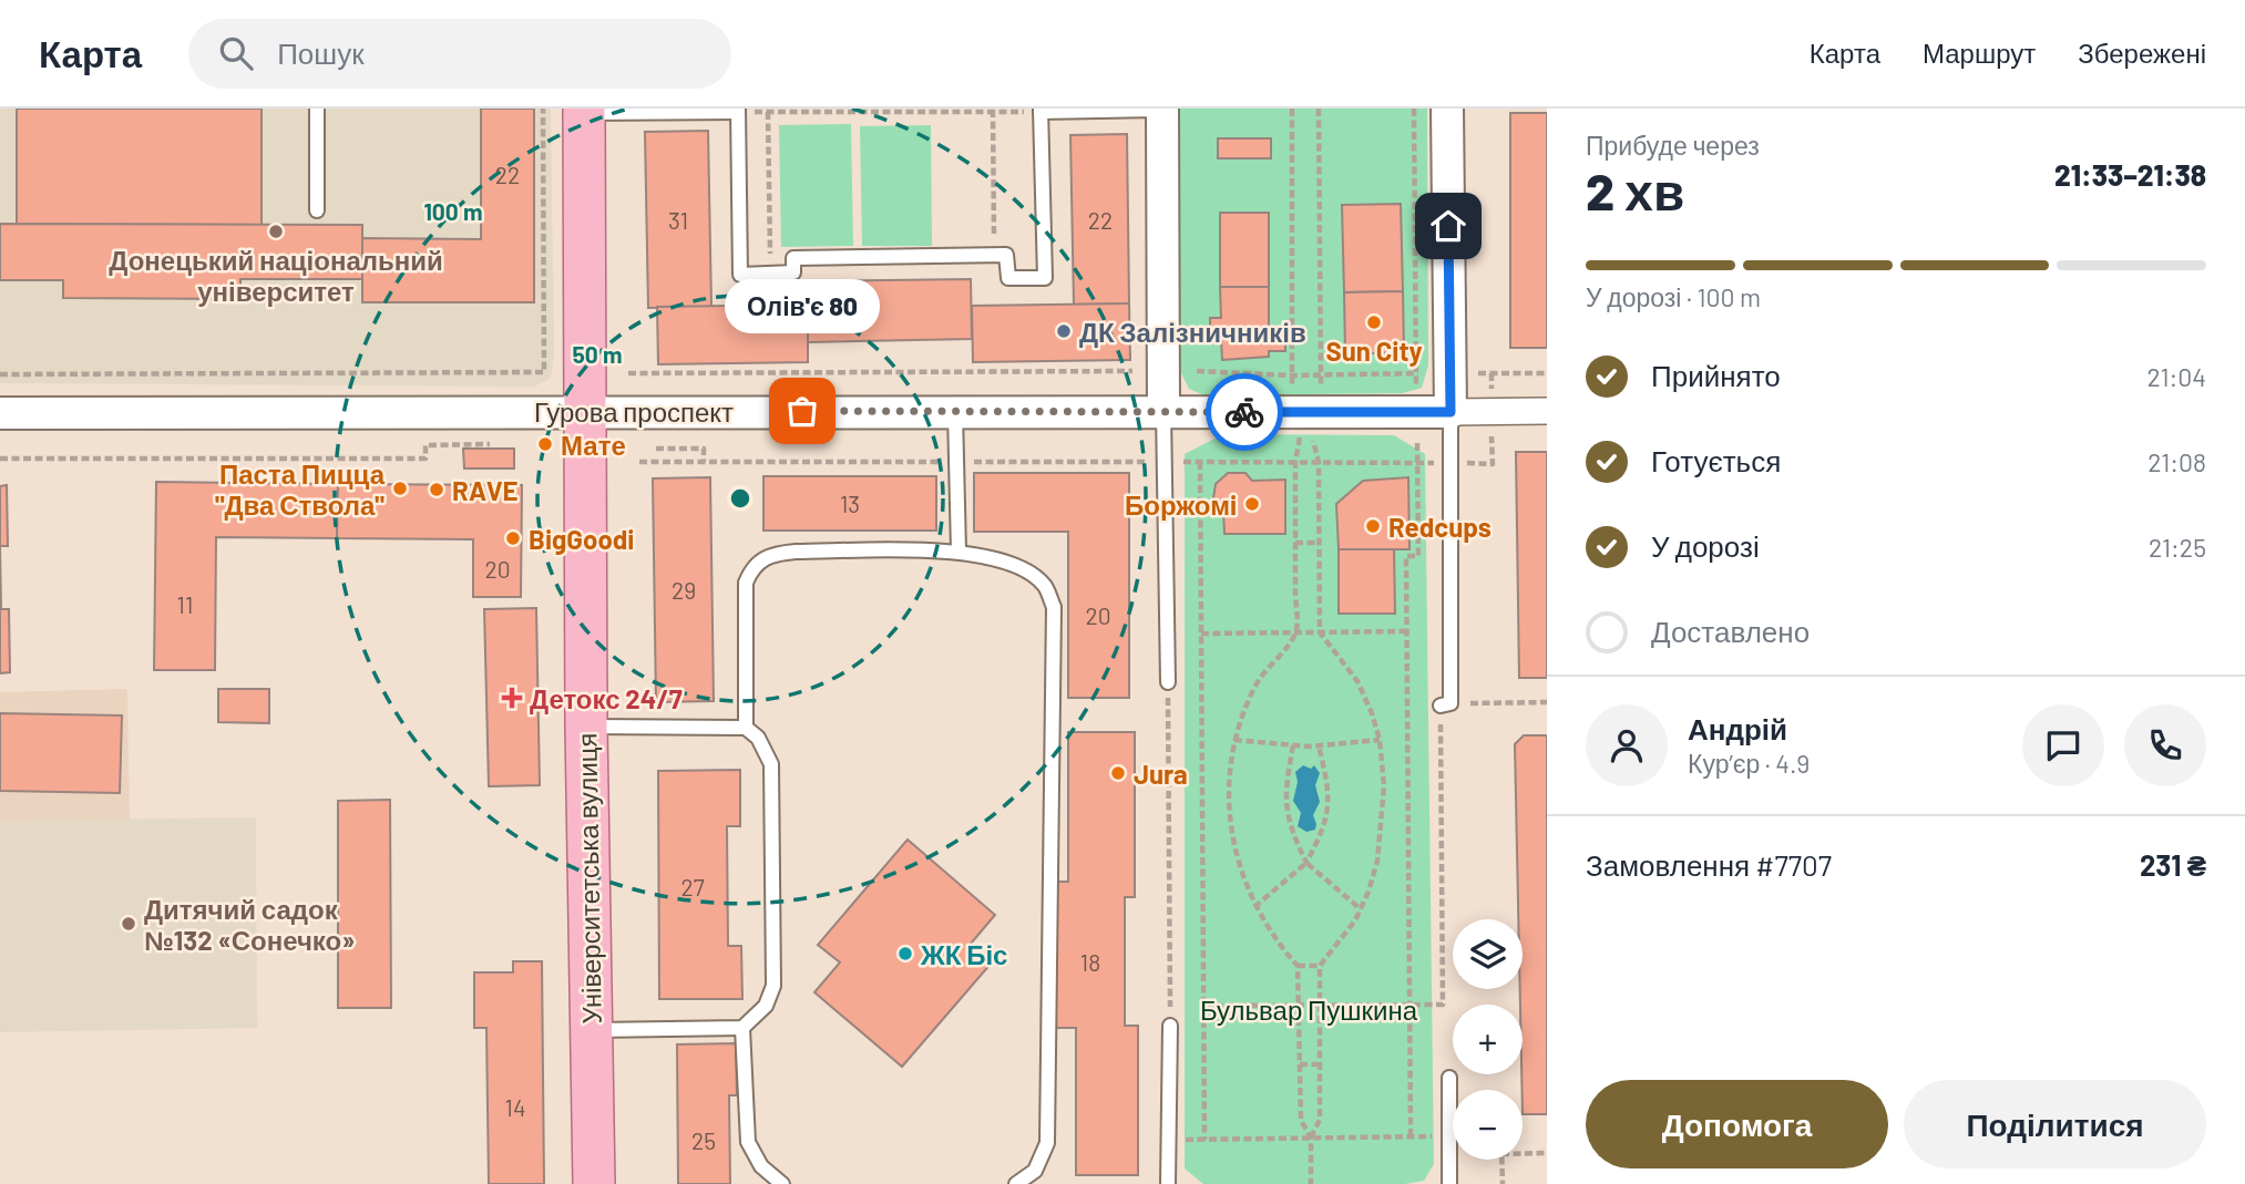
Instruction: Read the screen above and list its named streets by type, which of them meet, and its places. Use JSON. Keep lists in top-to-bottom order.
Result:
{
  "streets": {
    "main road": ["Університетська вулиця"],
    "street": ["Гурова проспект"]
  },
  "crossings": [
    ["Гурова проспект", "Університетська вулиця"]
  ],
  "parks": ["Бульвар Пушкина"],
  "places": {
    "other": [
      "Донецький національний університет",
      "Sun City",
      "ДК Залізничників",
      "Олів'є 80",
      "Мате",
      "Паста Пицца \"Два Ствола\"",
      "RAVE",
      "Боржомi",
      "Redcups",
      "BigGoodi",
      "Jura",
      "Дитячий садок №132 «Сонечко»",
      "ЖК Біс"
    ],
    "health": ["Детокс 24/7"]
  },
  "house_numbers": [
    "22",
    "31",
    "22",
    "13",
    "20",
    "29",
    "11",
    "20",
    "27",
    "18",
    "14",
    "25"
  ],
  "page": {
    "header": "Карта",
    "search": "Пошук",
    "nav": ["Карта", "Маршрут", "Збережені"],
    "heading": ["2 хв", "Прибуде через", "21:33–21:38"],
    "panel": [
      "Андрій",
      "Кур’єр · 4.9",
      "Замовлення #7707",
      "231 ₴"
    ],
    "bar": "У дорозі · 100 m",
    "bubble": "Олів'є 80",
    "list": [
      ["Прийнято", "21:04"],
      ["Готується", "21:08"],
      ["У дорозі", "21:25"],
      "Доставлено"
    ],
    "map_buttons": ["+", "−"],
    "buttons": ["Допомога", "Поділитися"]
  },
  "rings": ["100 m", "50 m"]
}
